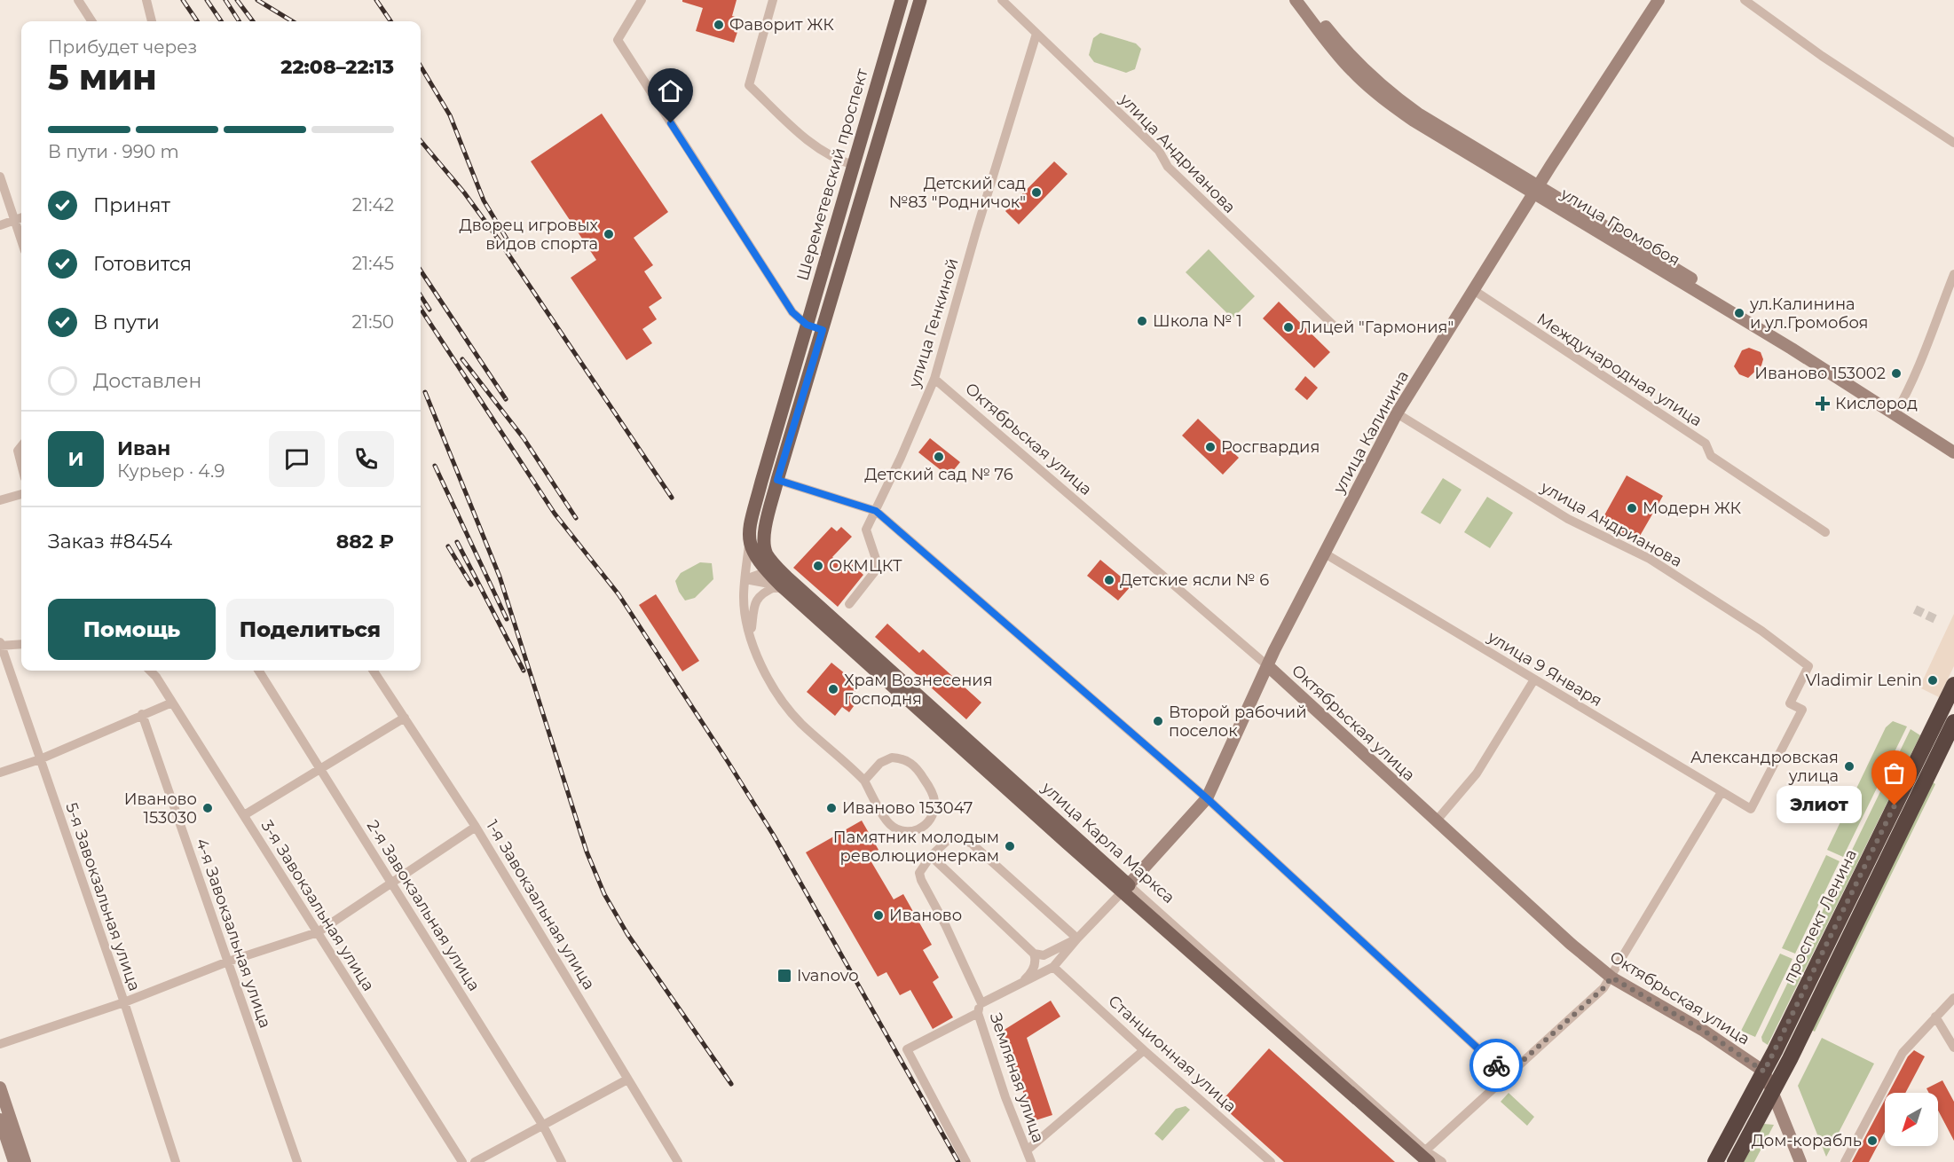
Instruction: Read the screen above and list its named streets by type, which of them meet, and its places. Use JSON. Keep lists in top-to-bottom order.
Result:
{
  "streets": {
    "highway": ["проспект Ленина"],
    "main road": [
      "Шереметевский проспект",
      "улица Громобоя",
      "улица Калинина",
      "Октябрьская улица",
      "улица Карла Маркса"
    ],
    "street": [
      "улица Андрианова",
      "улица Генкиной",
      "Международная улица",
      "улица 9 Января",
      "5-я Завокзальная улица",
      "1-я Завокзальная улица",
      "3-я Завокзальная улица",
      "2-я Завокзальная улица",
      "4-я Завокзальная улица",
      "Станционная улица",
      "Земляная улица"
    ]
  },
  "crossings": [
    ["улица Андрианова", "улица Генкиной"],
    ["улица Андрианова", "улица Калинина"],
    ["улица Андрианова", "улица 9 Января"],
    ["Шереметевский проспект", "улица Карла Маркса"],
    ["улица Громобоя", "улица Калинина"],
    ["улица Генкиной", "Октябрьская улица"],
    ["Международная улица", "улица Калинина"],
    ["улица Калинина", "Октябрьская улица"],
    ["улица Калинина", "улица 9 Января"],
    ["улица Калинина", "улица Карла Маркса"],
    ["Октябрьская улица", "проспект Ленина"]
  ],
  "places": {
    "other": [
      "Фаворит ЖК",
      "Детский сад №83 \"Родничок\"",
      "Дворец игровых видов спорта",
      "ул.Калинина и ул.Громобоя",
      "Школа № 1",
      "Лицей \"Гармония\"",
      "Иваново 153002",
      "Росгвардия",
      "Детский сад № 76",
      "Модерн ЖК",
      "ОКМЦКТ",
      "Детские ясли № 6",
      "Vladimir Lenin",
      "Храм Вознесения Господня",
      "Второй рабочий поселок",
      "Александровская улица",
      "Элиот",
      "Иваново 153030",
      "Иваново 153047",
      "Памятник молодым революционеркам",
      "Иваново",
      "Дом-корабль"
    ],
    "health": ["Кислород"],
    "transit": ["Ivanovo"]
  },
  "north": "bottom left",
  "page": {
    "heading": ["5 мин", "Прибудет через", "22:08–22:13"],
    "panel": [
      "Иван",
      "Курьер · 4.9",
      "Заказ #8454",
      "882 ₽"
    ],
    "bar": "В пути · 990 m",
    "list": [
      ["Принят", "21:42"],
      ["Готовится", "21:45"],
      ["В пути", "21:50"],
      "Доставлен"
    ],
    "round": "И",
    "buttons": ["Помощь", "Поделиться"],
    "bubble": "Элиот"
  }
}
